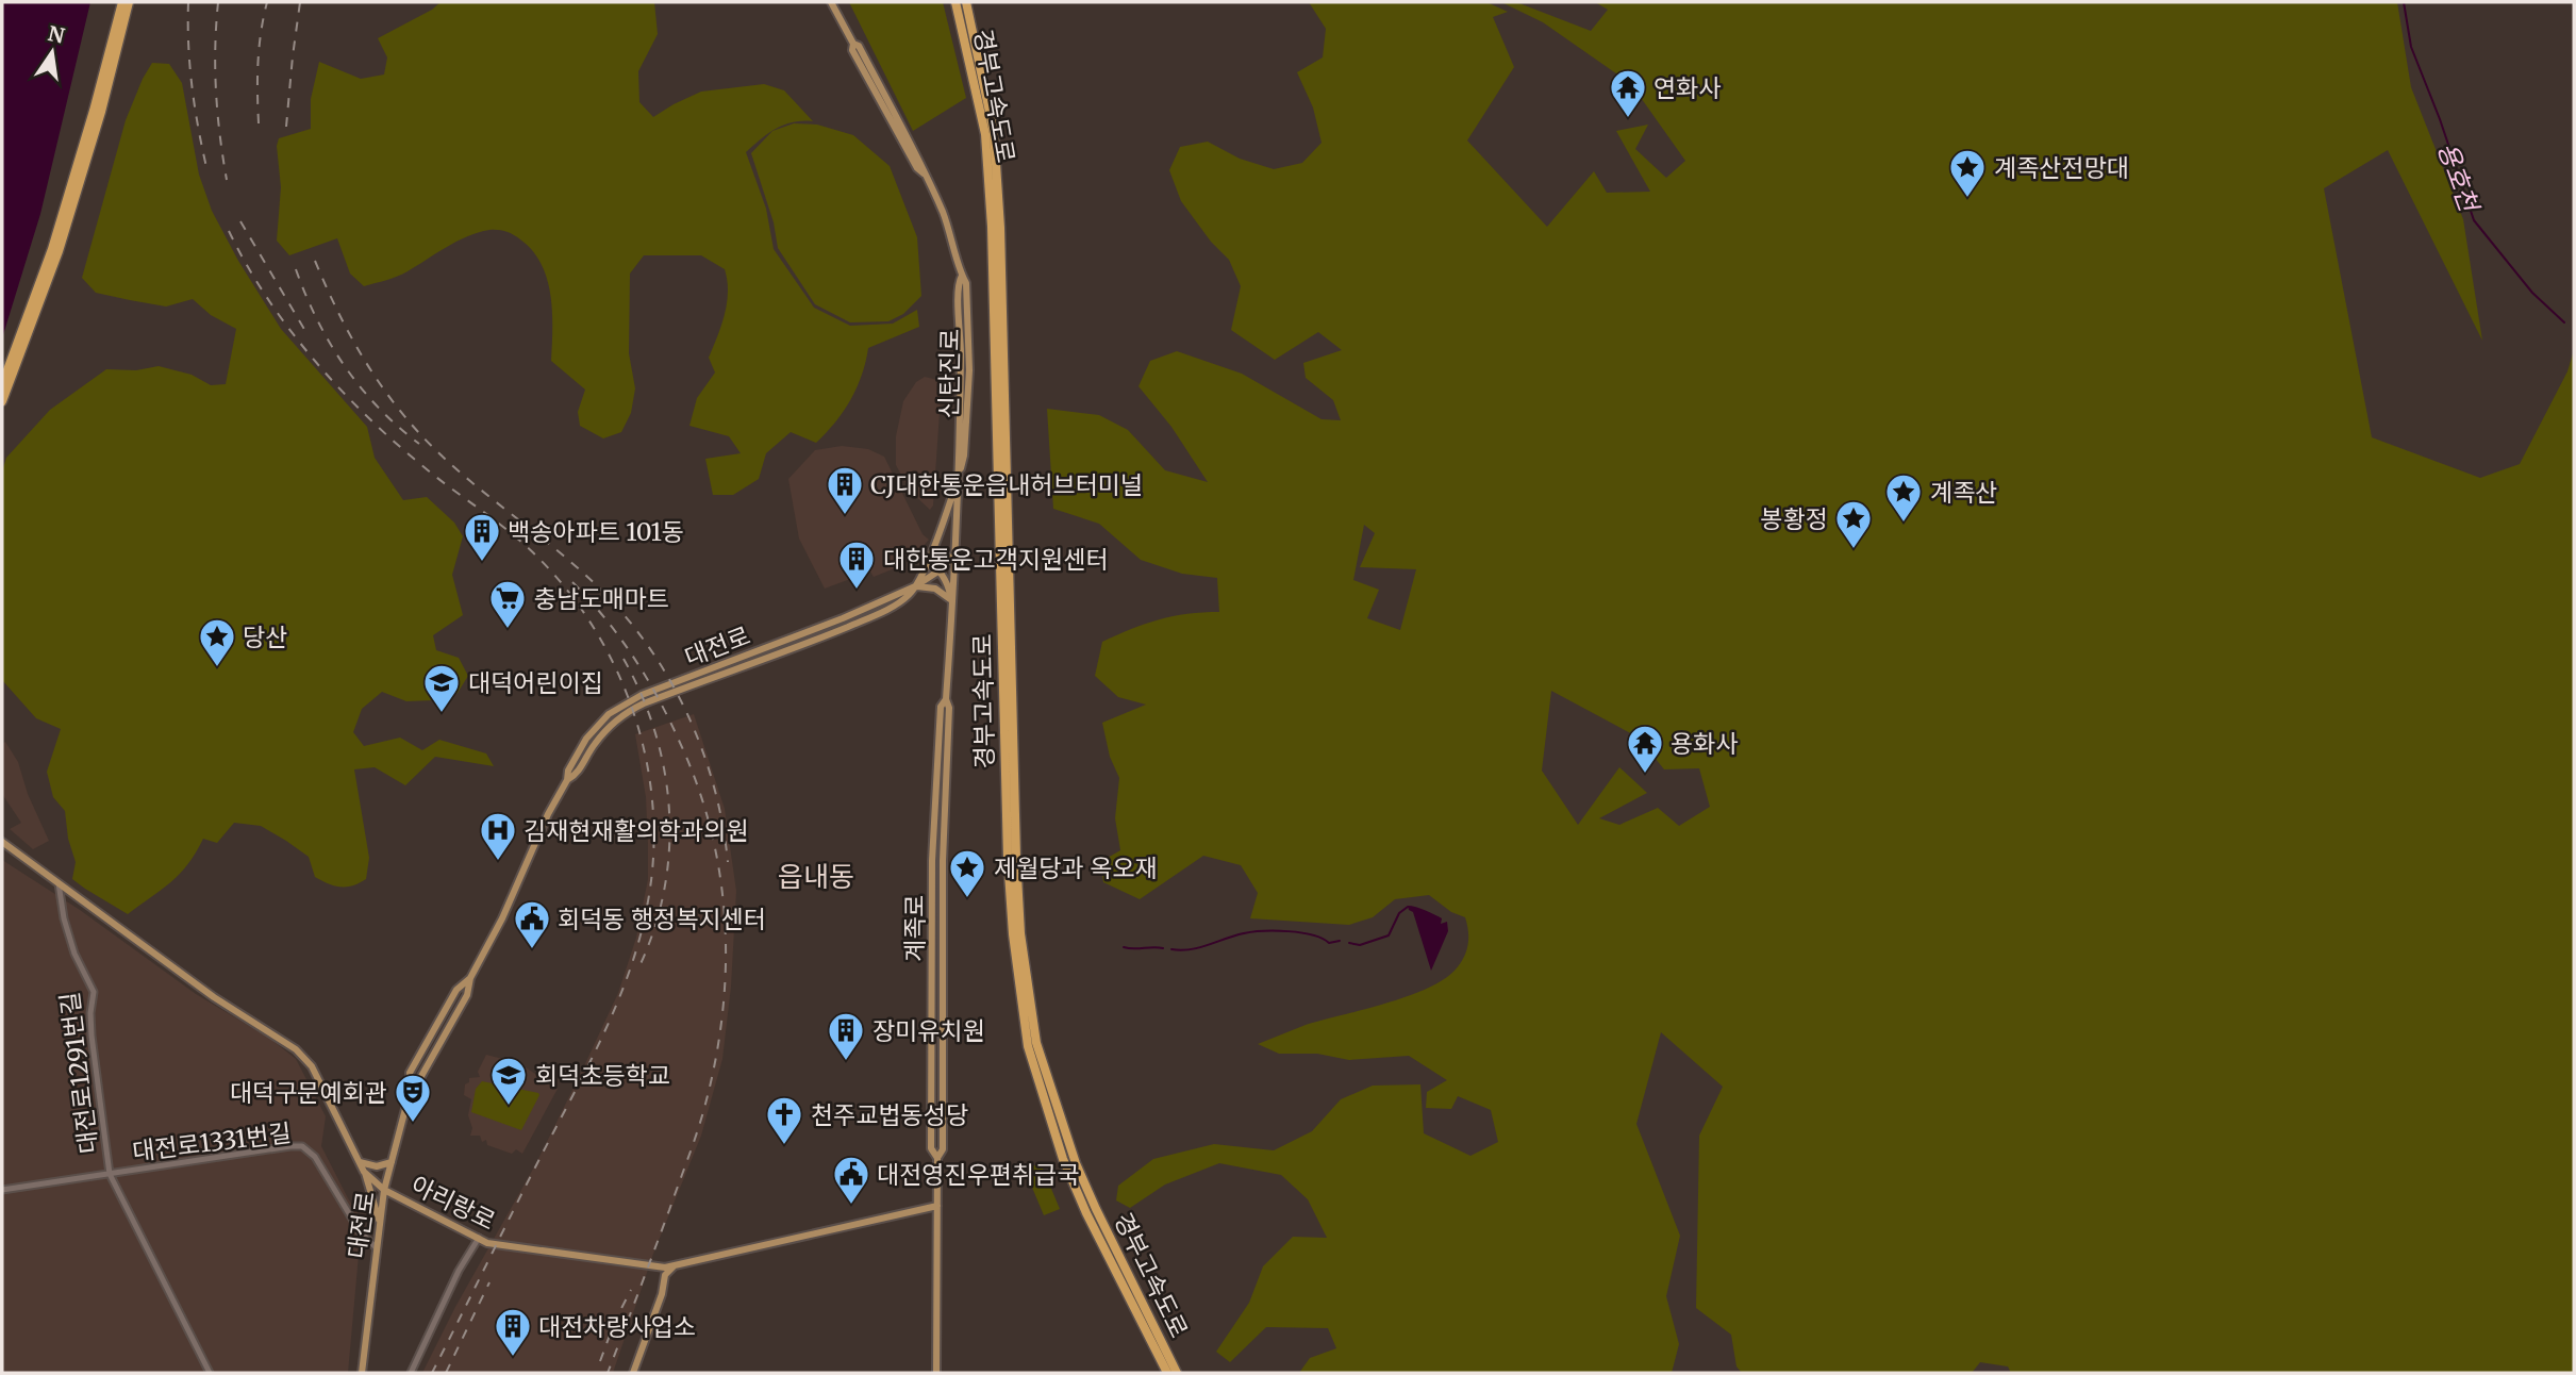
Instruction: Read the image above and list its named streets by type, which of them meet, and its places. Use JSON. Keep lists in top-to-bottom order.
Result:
{
  "streets": {
    "highway": ["경부고속도로"],
    "main road": [
      "신탄진로",
      "대전로",
      "계족로",
      "아리랑로"
    ],
    "street": ["대전로1291번길", "대전로1331번길"]
  },
  "crossings": [
    ["신탄진로", "대전로"],
    ["신탄진로", "계족로"],
    ["대전로", "계족로"],
    ["대전로", "대전로1331번길"],
    ["대전로", "아리랑로"],
    ["계족로", "아리랑로"],
    ["대전로1291번길", "대전로1331번길"],
    ["대전로1291번길", "아리랑로"]
  ],
  "districts": ["읍내동"],
  "water": ["용호천"],
  "places": {
    "temple": ["연화사", "용화사"],
    "place": [
      "계족산전망대",
      "계족산",
      "봉황정",
      "당산",
      "제월당과 옥오재"
    ],
    "building": [
      "CJ대한통운읍내허브터미널",
      "백송아파트 101동",
      "대한통운고객지원센터",
      "장미유치원",
      "대전차량사업소"
    ],
    "supermarket": ["충남도매마트"],
    "school or university": ["대덕어린이집", "회덕초등학교"],
    "hospital": ["김재현재활의학과의원"],
    "public building": ["회덕동 행정복지센터", "대전영진우편취급국"],
    "theatre": ["대덕구문예회관"],
    "church": ["천주교법동성당"]
  },
  "north": "top"
}
